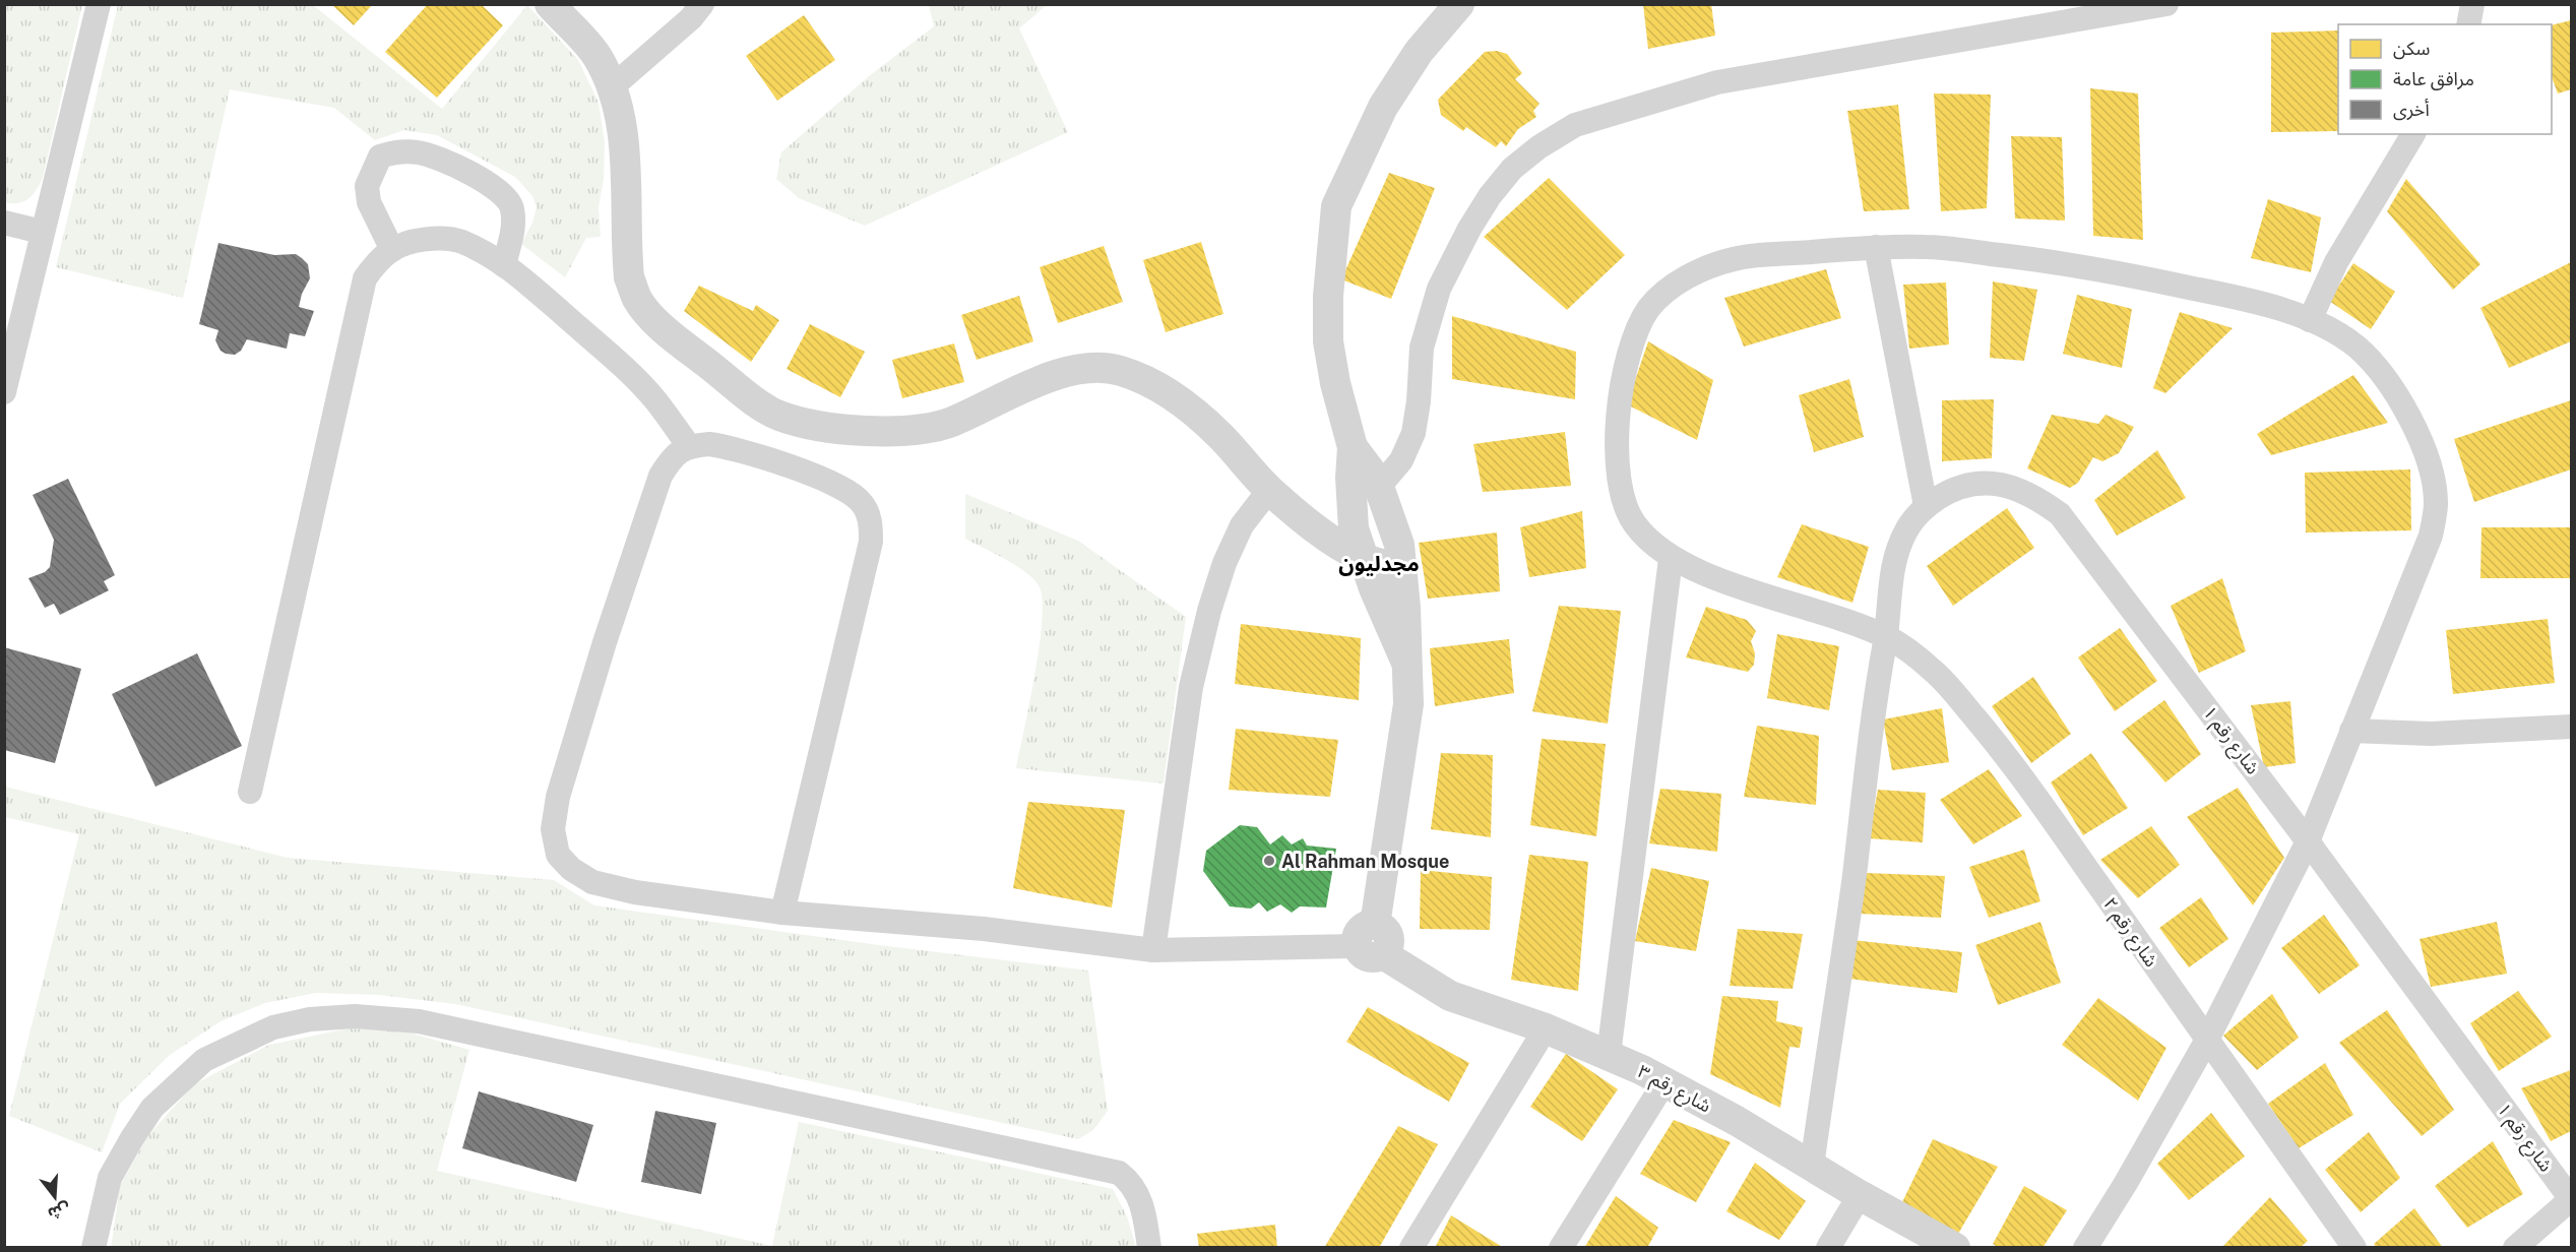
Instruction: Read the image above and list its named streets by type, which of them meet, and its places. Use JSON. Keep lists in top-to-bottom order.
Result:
{
  "streets": {
    "street": ["شارع رقم ١", "شارع رقم ٢", "شارع رقم ٣"]
  },
  "crossings": [
    ["شارع رقم ١", "شارع رقم ٢"],
    ["شارع رقم ١", "شارع رقم ٣"]
  ],
  "districts": ["مجدليون"],
  "places": ["Al Rahman Mosque"],
  "legend": ["سكن", "مرافق عامة", "أخرى"],
  "north": "bottom"
}
